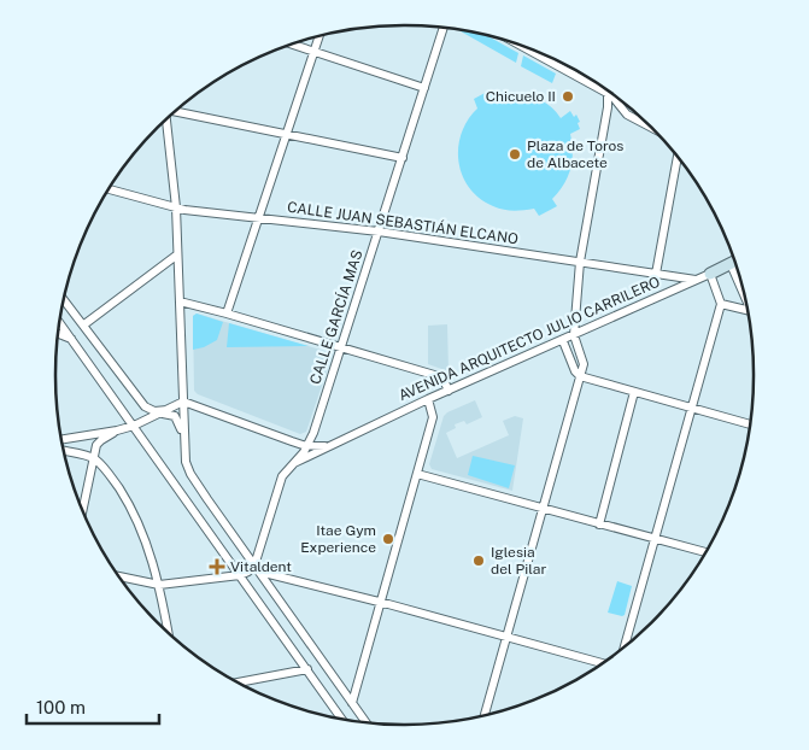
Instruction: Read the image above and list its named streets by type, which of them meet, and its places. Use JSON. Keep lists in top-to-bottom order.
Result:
{
  "streets": {
    "street": ["CALLE JUAN SEBASTIÁN ELCANO", "CALLE GARCÍA MAS", "AVENIDA ARQUITECTO JULIO CARRILERO"]
  },
  "crossings": [
    ["CALLE JUAN SEBASTIÁN ELCANO", "CALLE GARCÍA MAS"],
    ["CALLE JUAN SEBASTIÁN ELCANO", "AVENIDA ARQUITECTO JULIO CARRILERO"],
    ["CALLE GARCÍA MAS", "AVENIDA ARQUITECTO JULIO CARRILERO"]
  ],
  "places": {
    "other": [
      "Chicuelo II",
      "Plaza de Toros de Albacete",
      "Itae Gym Experience",
      "Iglesia del Pilar"
    ],
    "health": ["Vitaldent"]
  },
  "scale_bar": "100 m"
}
